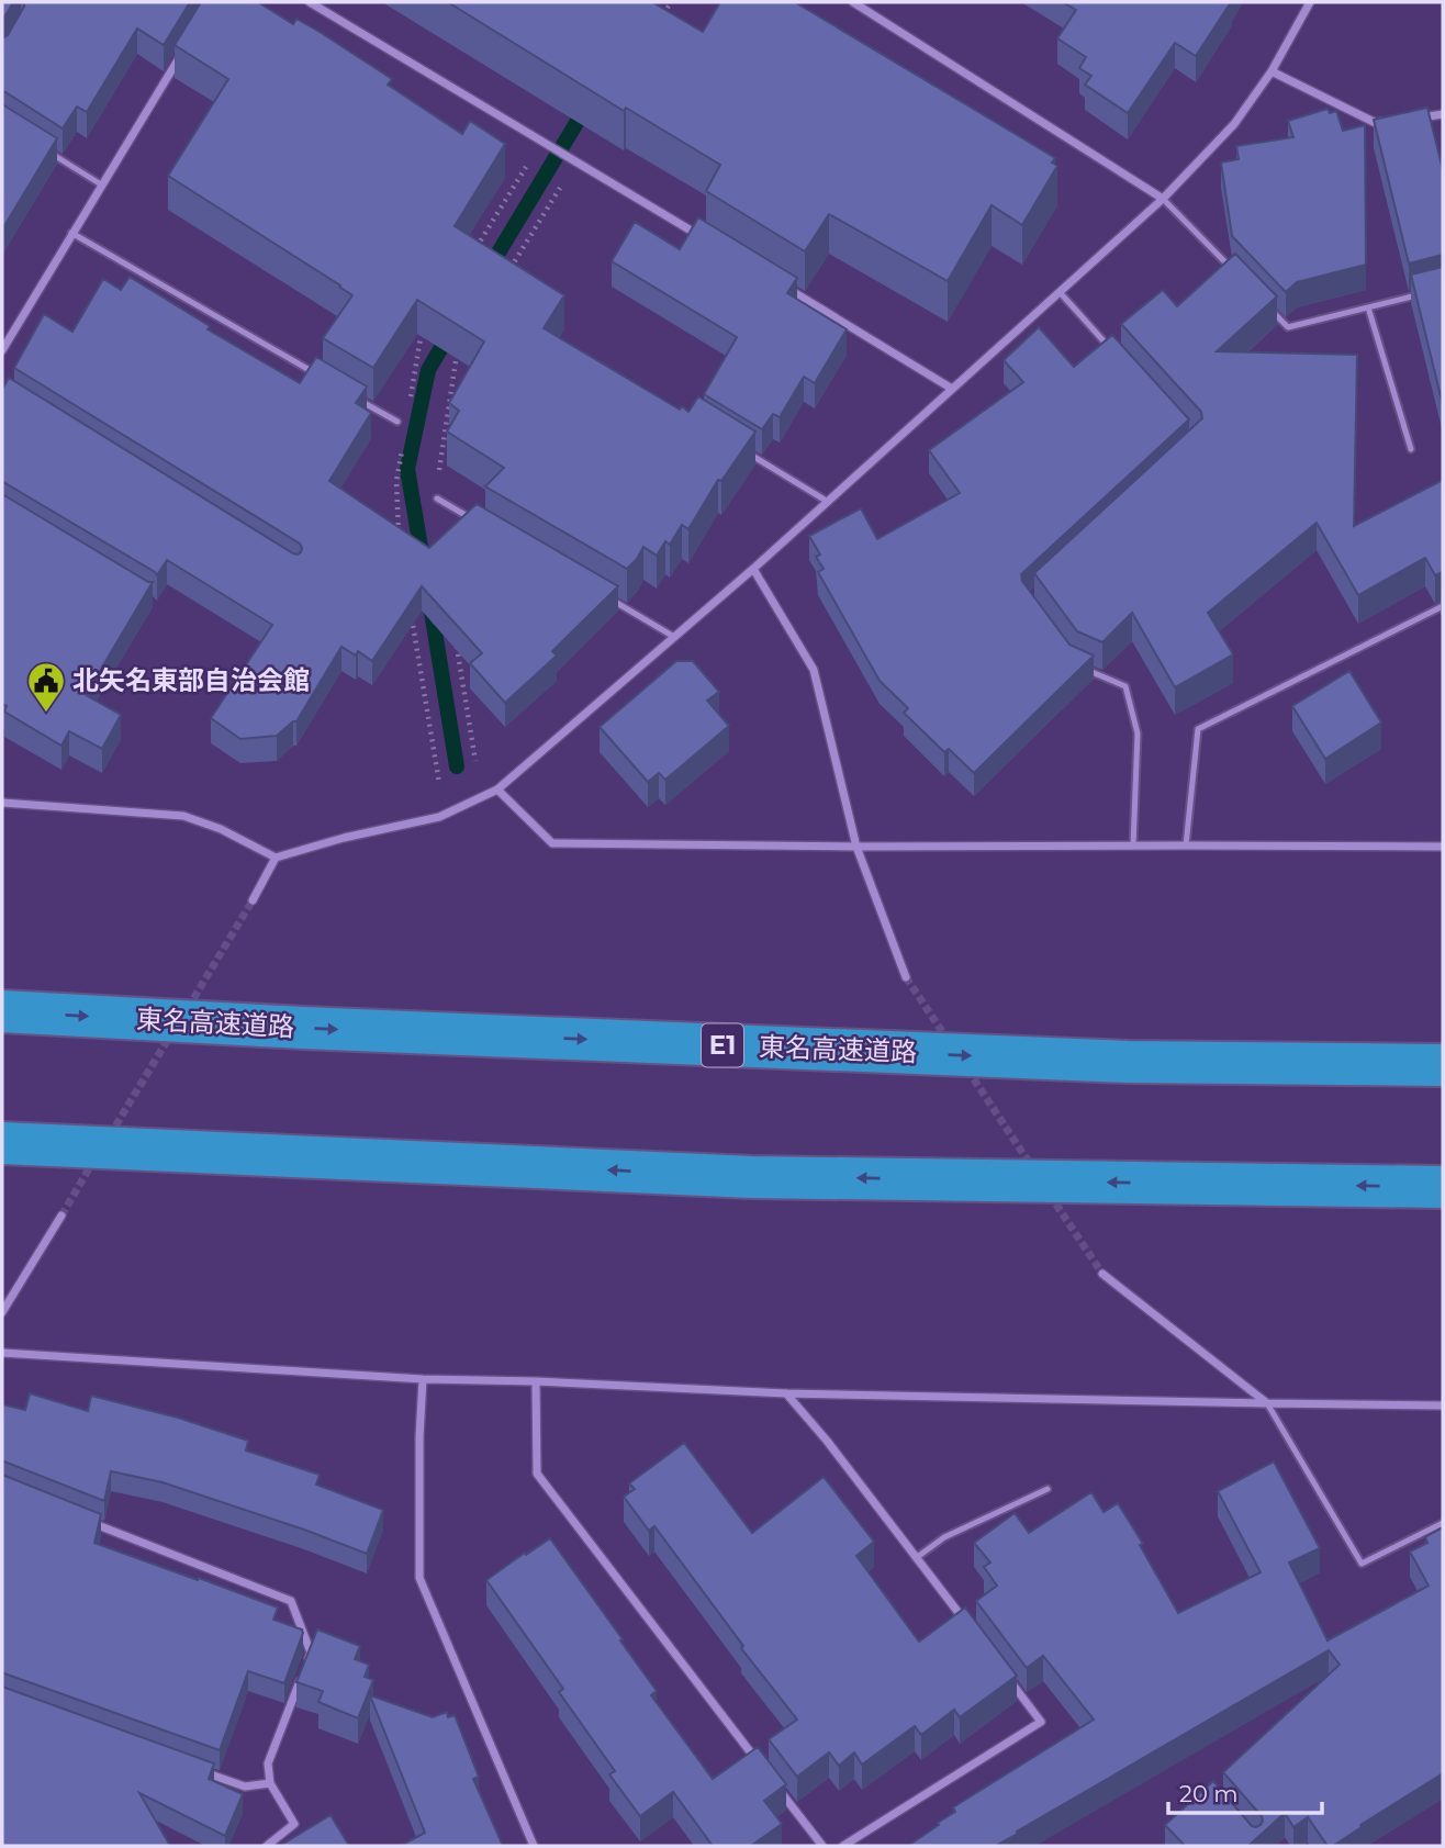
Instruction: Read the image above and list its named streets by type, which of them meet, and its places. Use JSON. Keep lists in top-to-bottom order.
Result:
{
  "streets": {
    "highway": ["東名高速道路", "E1"]
  },
  "places": {
    "public building": ["北矢名東部自治会館"]
  },
  "scale_bar": "20 m"
}
